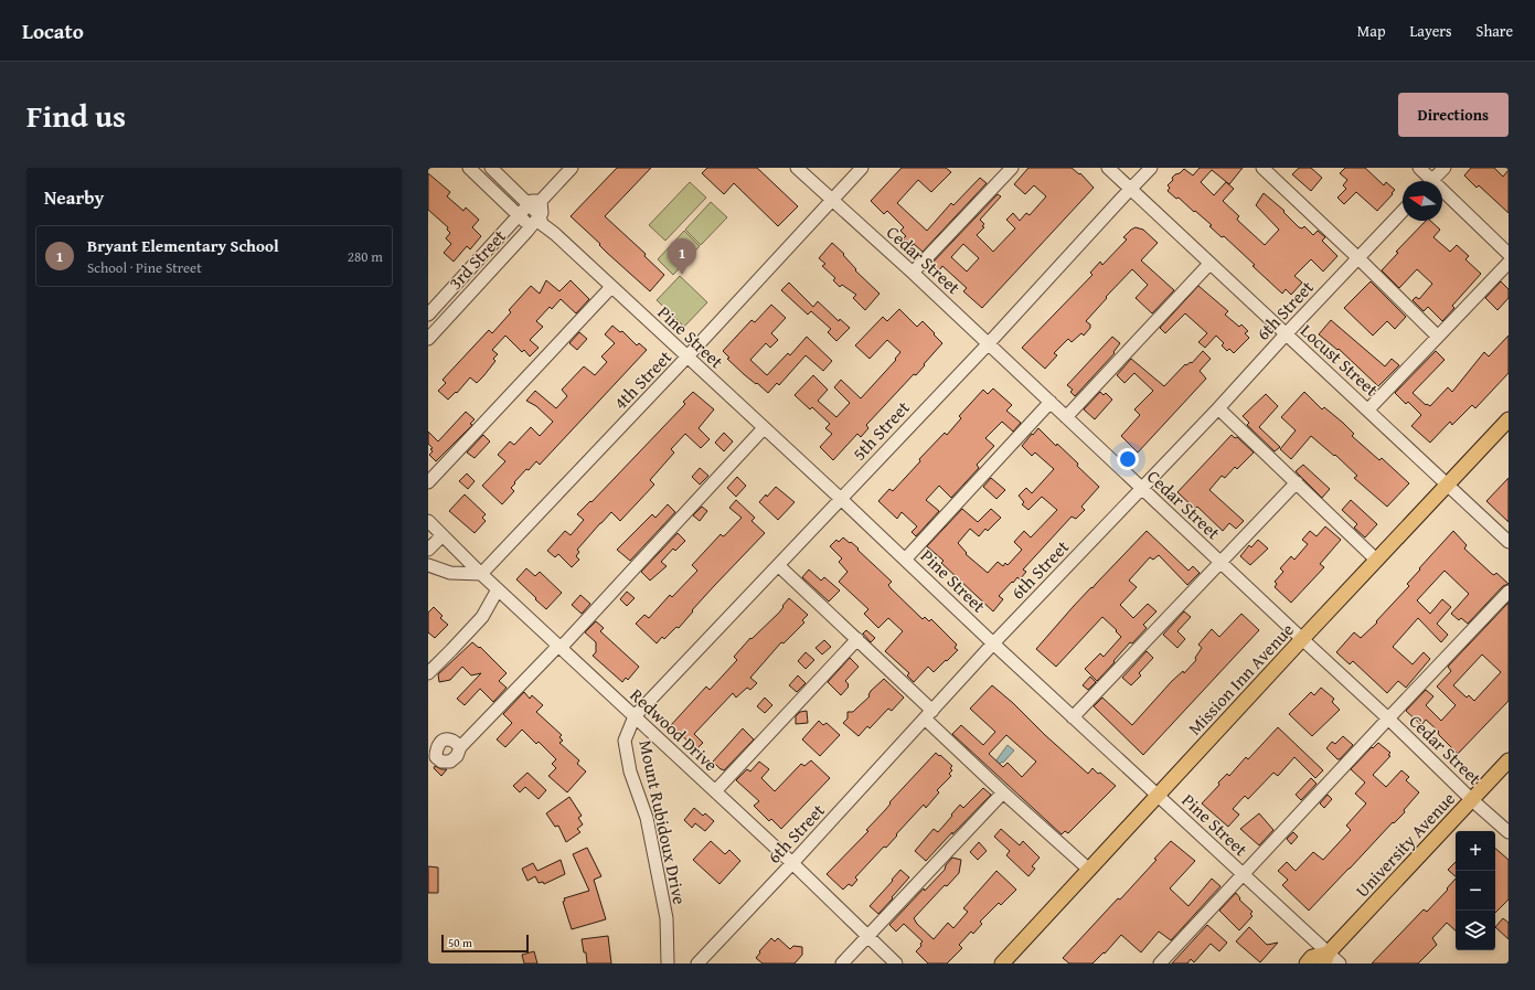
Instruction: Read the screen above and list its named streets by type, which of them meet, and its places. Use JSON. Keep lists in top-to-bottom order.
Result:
{
  "streets": {
    "main road": ["Mission Inn Avenue", "University Avenue"],
    "street": [
      "3rd Street",
      "Cedar Street",
      "6th Street",
      "Pine Street",
      "Locust Street",
      "4th Street",
      "5th Street",
      "Redwood Drive",
      "Mount Rubidoux Drive"
    ]
  },
  "crossings": [
    ["3rd Street", "Pine Street"],
    ["Cedar Street", "6th Street"],
    ["Cedar Street", "4th Street"],
    ["Cedar Street", "5th Street"],
    ["Cedar Street", "Mission Inn Avenue"],
    ["Cedar Street", "University Avenue"],
    ["6th Street", "Pine Street"],
    ["6th Street", "Locust Street"],
    ["6th Street", "Redwood Drive"],
    ["Pine Street", "4th Street"],
    ["Pine Street", "5th Street"],
    ["Pine Street", "Mission Inn Avenue"],
    ["Pine Street", "University Avenue"],
    ["Locust Street", "5th Street"],
    ["Locust Street", "Mission Inn Avenue"],
    ["4th Street", "Redwood Drive"],
    ["5th Street", "Redwood Drive"],
    ["5th Street", "Mount Rubidoux Drive"],
    ["Redwood Drive", "Mount Rubidoux Drive"]
  ],
  "scale_bar": "50 m",
  "north": "left",
  "page": {
    "header": "Locato",
    "nav": ["Map", "Layers", "Share"],
    "title": "Find us",
    "buttons": "Directions",
    "heading": "Nearby",
    "list": [
      {
        "mark": "1",
        "name": "Bryant Elementary School",
        "note": "School · Pine Street",
        "value": "280 m"
      }
    ],
    "pins": "1",
    "map_buttons": ["+", "−"],
    "scale": "50 m"
  }
}
